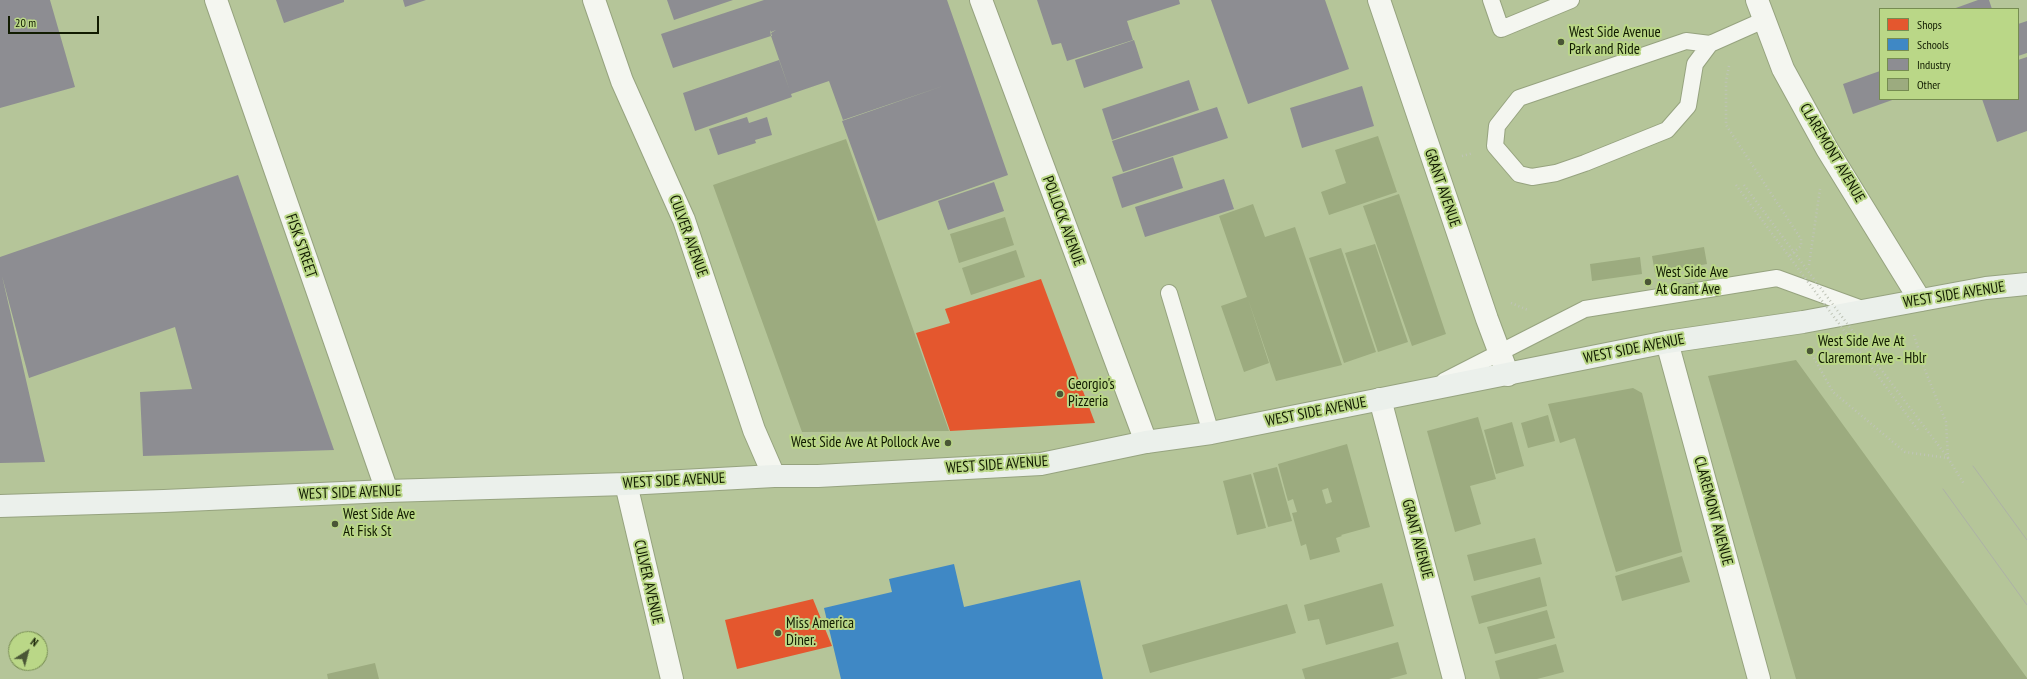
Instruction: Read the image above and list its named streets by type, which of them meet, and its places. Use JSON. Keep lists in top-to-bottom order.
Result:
{
  "streets": {
    "main road": ["WEST SIDE AVENUE"],
    "street": [
      "CLAREMONT AVENUE",
      "GRANT AVENUE",
      "POLLOCK AVENUE",
      "CULVER AVENUE",
      "FISK STREET"
    ]
  },
  "crossings": [
    ["CLAREMONT AVENUE", "WEST SIDE AVENUE"],
    ["GRANT AVENUE", "WEST SIDE AVENUE"],
    ["POLLOCK AVENUE", "WEST SIDE AVENUE"],
    ["CULVER AVENUE", "WEST SIDE AVENUE"],
    ["FISK STREET", "WEST SIDE AVENUE"]
  ],
  "places": [
    "West Side Avenue Park and Ride",
    "West Side Ave At Grant Ave",
    "West Side Ave At Claremont Ave - Hblr",
    "Georgio's Pizzeria",
    "West Side Ave At Pollock Ave",
    "West Side Ave At Fisk St",
    "Miss America Diner."
  ],
  "legend": [
    "Shops",
    "Schools",
    "Industry",
    "Other"
  ],
  "scale_bar": "20 m",
  "north": "top right"
}
